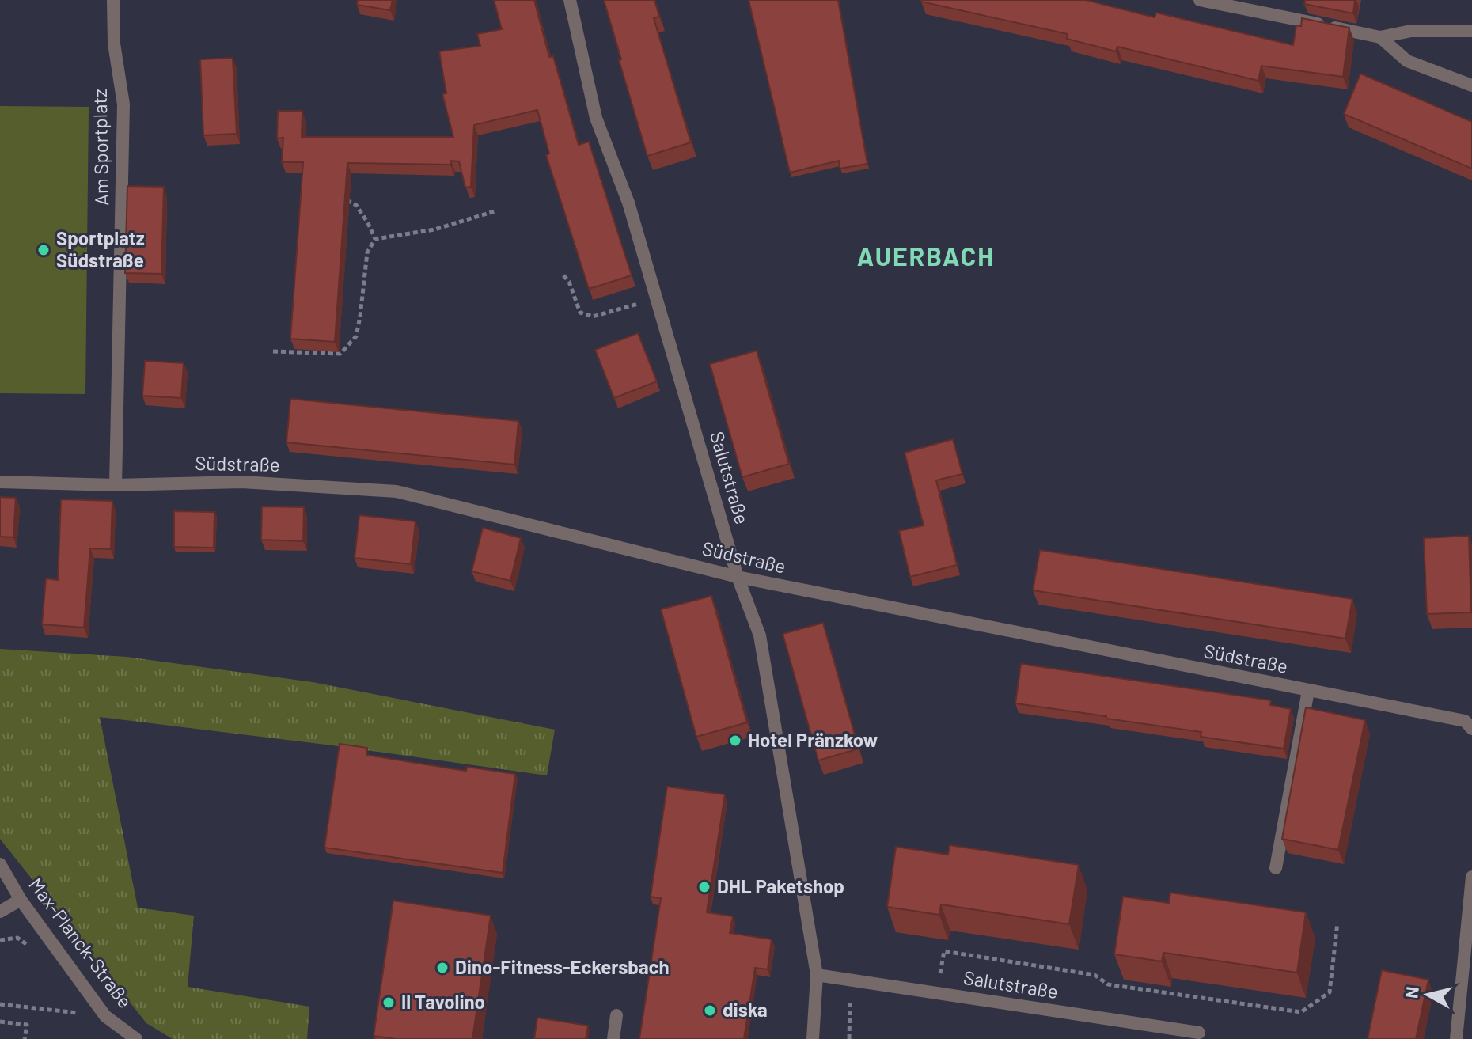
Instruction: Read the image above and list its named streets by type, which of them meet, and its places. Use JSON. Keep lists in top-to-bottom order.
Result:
{
  "streets": {
    "street": [
      "Am Sportplatz",
      "Südstraße",
      "Salutstraße",
      "Max-Planck-Straße"
    ]
  },
  "crossings": [
    ["Am Sportplatz", "Südstraße"],
    ["Südstraße", "Salutstraße"]
  ],
  "districts": ["AUERBACH"],
  "places": [
    "Sportplatz Südstraße",
    "Hotel Pränzkow",
    "DHL Paketshop",
    "Dino-Fitness-Eckersbach",
    "Il Tavolino",
    "diska"
  ],
  "north": "left"
}
